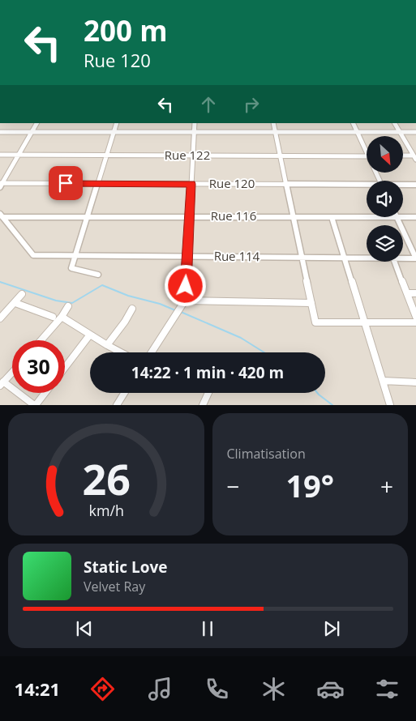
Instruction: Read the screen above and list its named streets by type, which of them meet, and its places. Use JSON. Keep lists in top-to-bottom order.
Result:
{
  "streets": {
    "street": [
      "Rue 122",
      "Rue 120",
      "Rue 116",
      "Rue 114"
    ]
  },
  "crossings": [
    ["Rue 116", "Rue 114"]
  ],
  "north": "bottom right",
  "page": {
    "turn": ["200 m", "Rue 120"],
    "limit": "30",
    "trip": "14:22 · 1 min · 420 m",
    "tile": "Climatisation",
    "heat": ["−", "19°", "+"],
    "song": ["Static Love", "Velvet Ray"],
    "tabs": "14:21",
    "gauge": ["26", "km/h"]
  }
}
